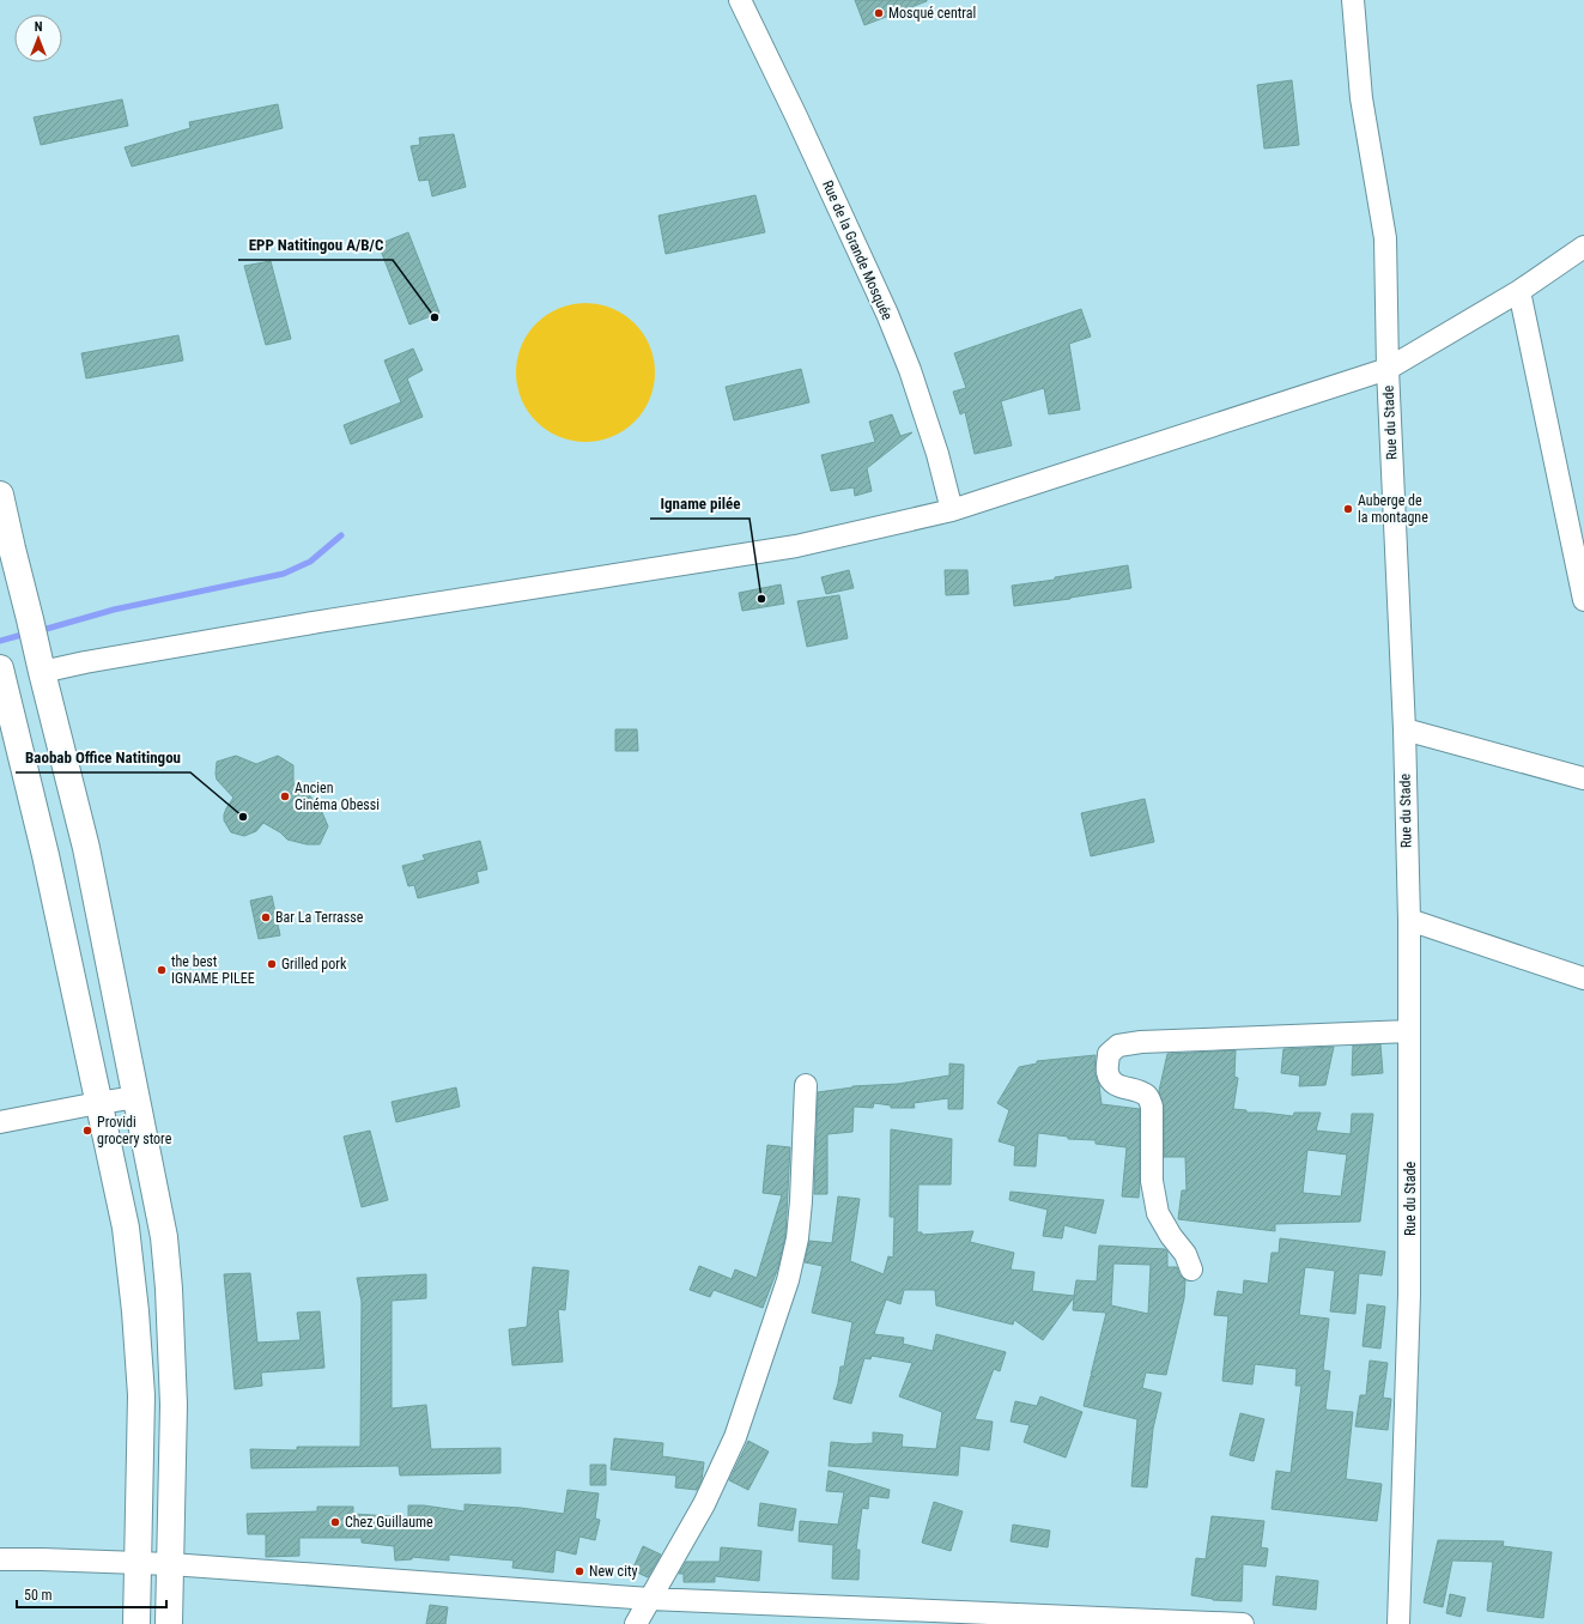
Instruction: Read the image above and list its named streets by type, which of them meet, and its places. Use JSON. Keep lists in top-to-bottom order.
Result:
{
  "streets": {
    "street": ["Rue de la Grande Mosquée", "Rue du Stade"]
  },
  "places": [
    "Mosqué central",
    "EPP Natitingou A/B/C",
    "Auberge de la montagne",
    "Igname pilée",
    "Ancien Cinéma Obessi",
    "Baobab Office Natitingou",
    "Bar La Terrasse",
    "Grilled pork",
    "the best IGNAME PILEE",
    "Providi grocery store",
    "Chez Guillaume",
    "New city"
  ],
  "scale_bar": "50 m",
  "north": "top"
}
